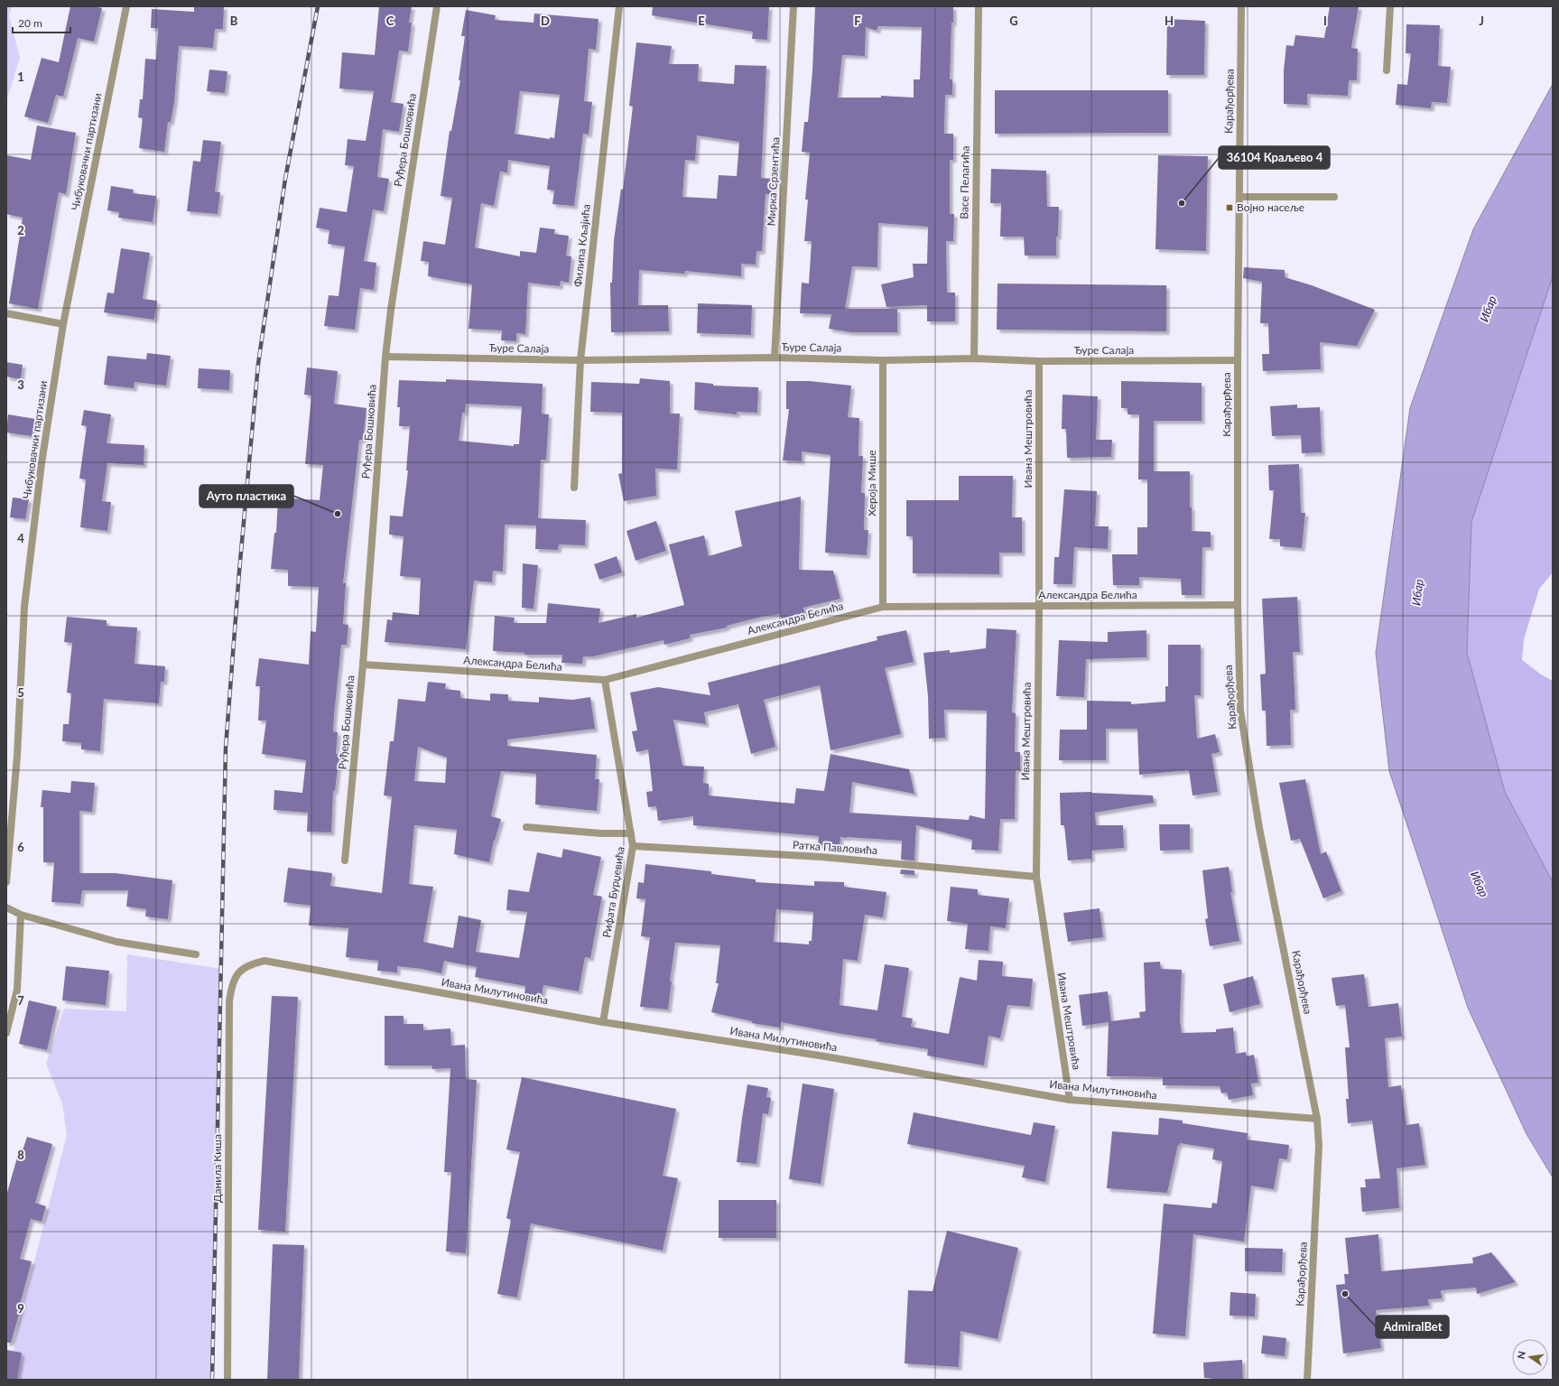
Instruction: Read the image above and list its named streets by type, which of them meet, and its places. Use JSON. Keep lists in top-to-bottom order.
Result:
{
  "streets": {
    "street": [
      "Карађорђева",
      "Руђера Бошковића",
      "Чибуковачки партизани",
      "Мирка Срзентића",
      "Васе Пелагића",
      "Филипа Кљајића",
      "Ђуре Салаја",
      "Ивана Мештровића",
      "Хероја Мише",
      "Александра Белића",
      "Ратка Павловића",
      "Рифата Бурџевића",
      "Ивана Милутиновића",
      "Данила Киша"
    ]
  },
  "crossings": [
    ["Карађорђева", "Ђуре Салаја"],
    ["Карађорђева", "Александра Белића"],
    ["Карађорђева", "Ивана Милутиновића"],
    ["Руђера Бошковића", "Ђуре Салаја"],
    ["Руђера Бошковића", "Александра Белића"],
    ["Мирка Срзентића", "Ђуре Салаја"],
    ["Васе Пелагића", "Ђуре Салаја"],
    ["Филипа Кљајића", "Ђуре Салаја"],
    ["Ђуре Салаја", "Ивана Мештровића"],
    ["Ђуре Салаја", "Хероја Мише"],
    ["Ивана Мештровића", "Александра Белића"],
    ["Ивана Мештровића", "Ратка Павловића"],
    ["Ивана Мештровића", "Ивана Милутиновића"],
    ["Хероја Мише", "Александра Белића"],
    ["Александра Белића", "Рифата Бурџевића"],
    ["Ратка Павловића", "Рифата Бурџевића"],
    ["Рифата Бурџевића", "Ивана Милутиновића"],
    ["Ивана Милутиновића", "Данила Киша"]
  ],
  "water": ["Ибар"],
  "places": {
    "other": ["36104 Краљево 4", "Ауто пластика", "AdmiralBet"],
    "transit": ["Војно насеље"]
  },
  "scale_bar": "20 m",
  "north": "left",
  "grid": {
    "columns": [
      "B",
      "C",
      "D",
      "E",
      "F",
      "G",
      "H",
      "I",
      "J"
    ],
    "rows": [
      "1",
      "2",
      "3",
      "4",
      "5",
      "6",
      "7",
      "8",
      "9"
    ]
  }
}
